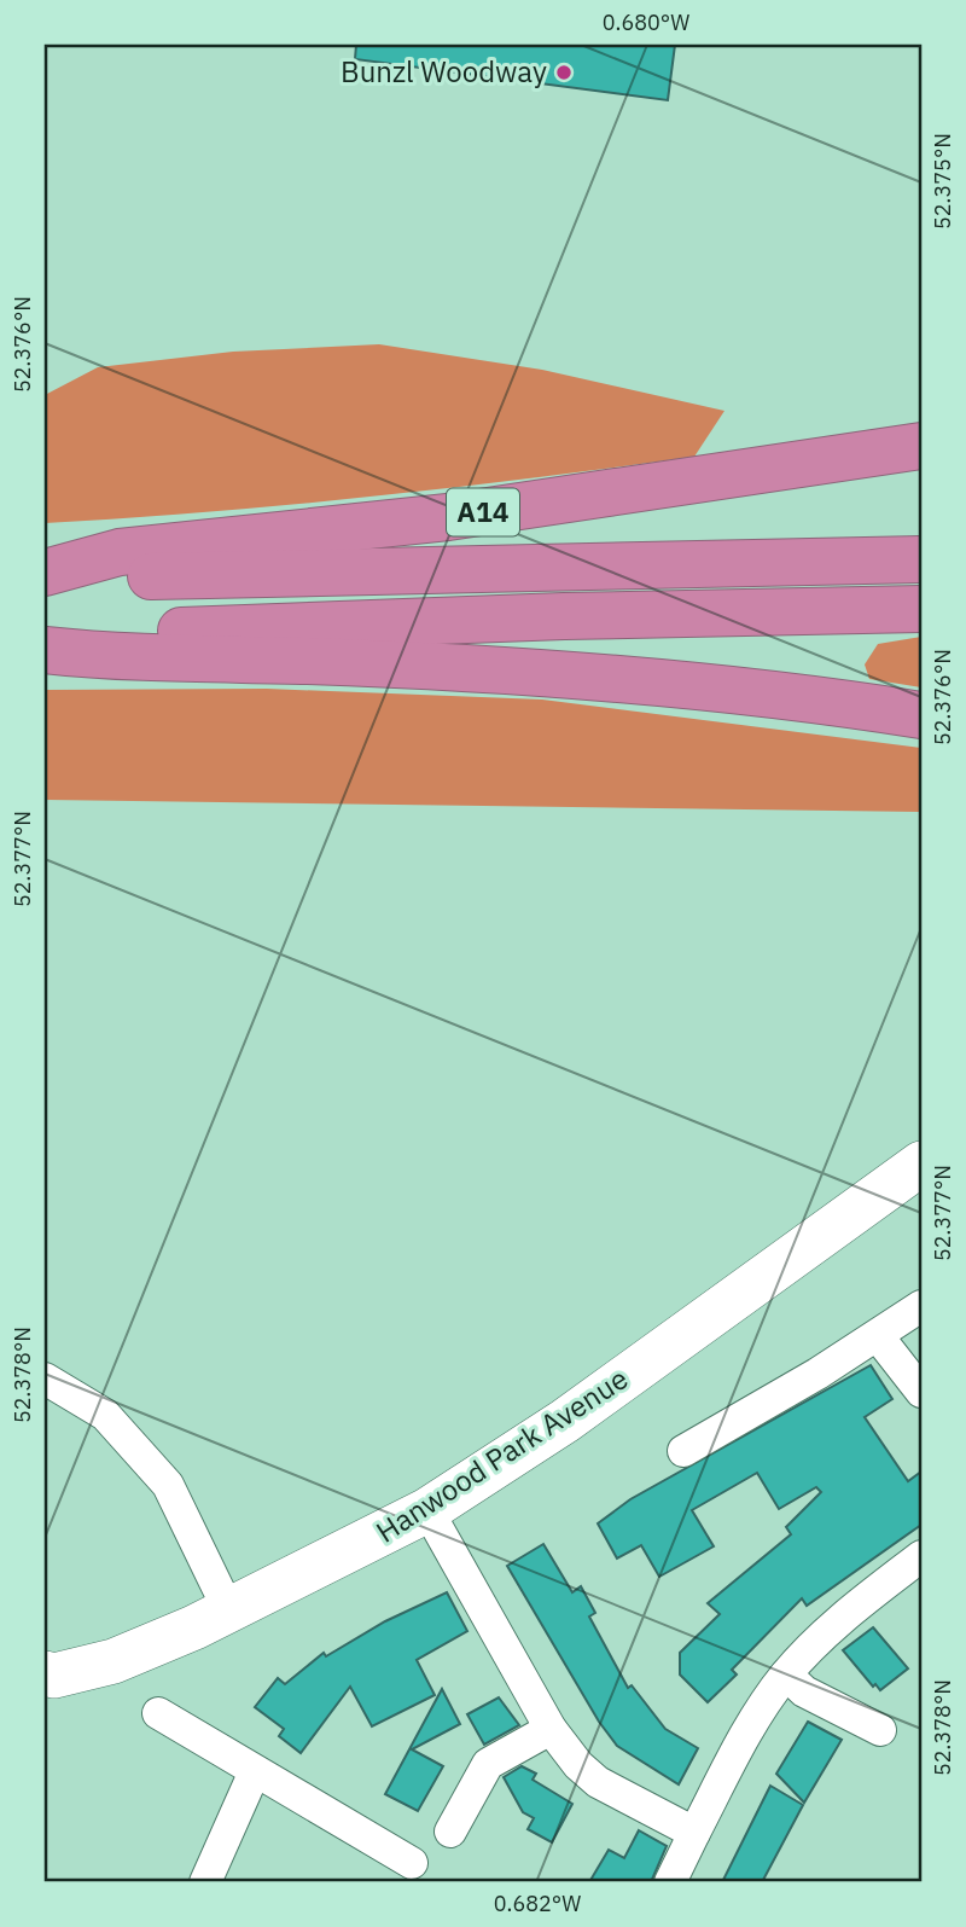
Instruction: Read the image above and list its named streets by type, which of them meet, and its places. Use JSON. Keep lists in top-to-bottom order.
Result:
{
  "streets": {
    "highway": ["A14"],
    "street": ["Hanwood Park Avenue"]
  },
  "places": ["Bunzl Woodway"],
  "coordinates": [
    "0.680°W",
    "52.375°N",
    "52.376°N",
    "52.377°N",
    "52.378°N",
    "0.682°W"
  ]
}
